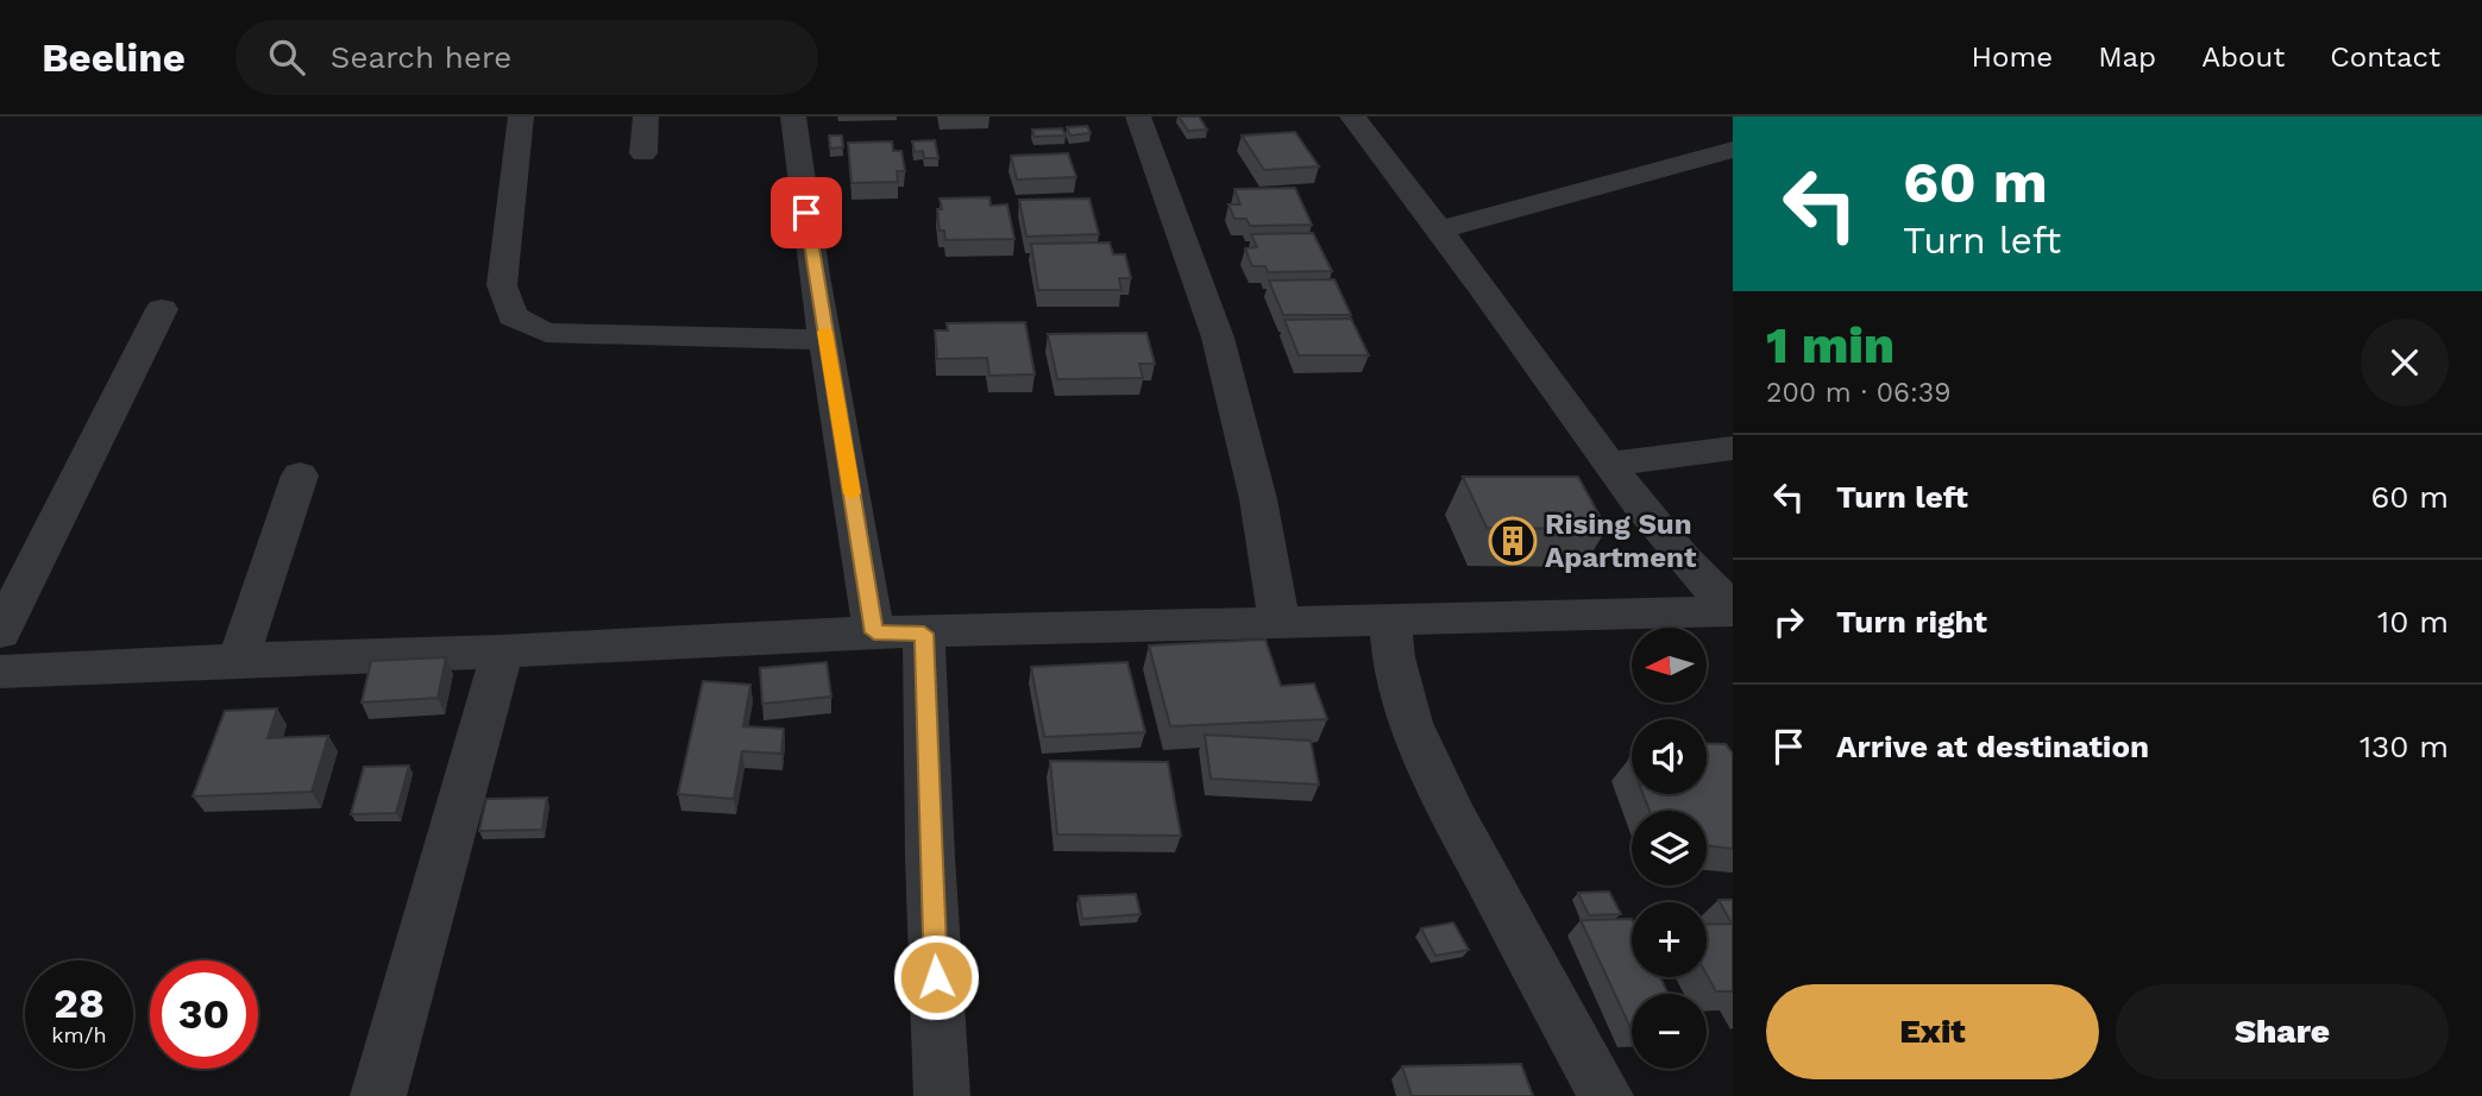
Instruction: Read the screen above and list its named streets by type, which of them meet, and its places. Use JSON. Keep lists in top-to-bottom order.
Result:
{
  "places": {
    "building": ["Rising Sun Apartment"]
  },
  "north": "left",
  "page": {
    "header": "Beeline",
    "search": "Search here",
    "nav": [
      "Home",
      "Map",
      "About",
      "Contact"
    ],
    "turn": ["60 m", "Turn left"],
    "heading": ["1 min", "200 m · 06:39"],
    "list": [
      {
        "name": "Turn left",
        "value": "60 m"
      },
      {
        "name": "Turn right",
        "value": "10 m"
      },
      {
        "name": "Arrive at destination",
        "value": "130 m"
      }
    ],
    "map_buttons": ["+", "−"],
    "speed": "28 km/h",
    "limit": "30",
    "buttons": ["Exit", "Share"]
  }
}
